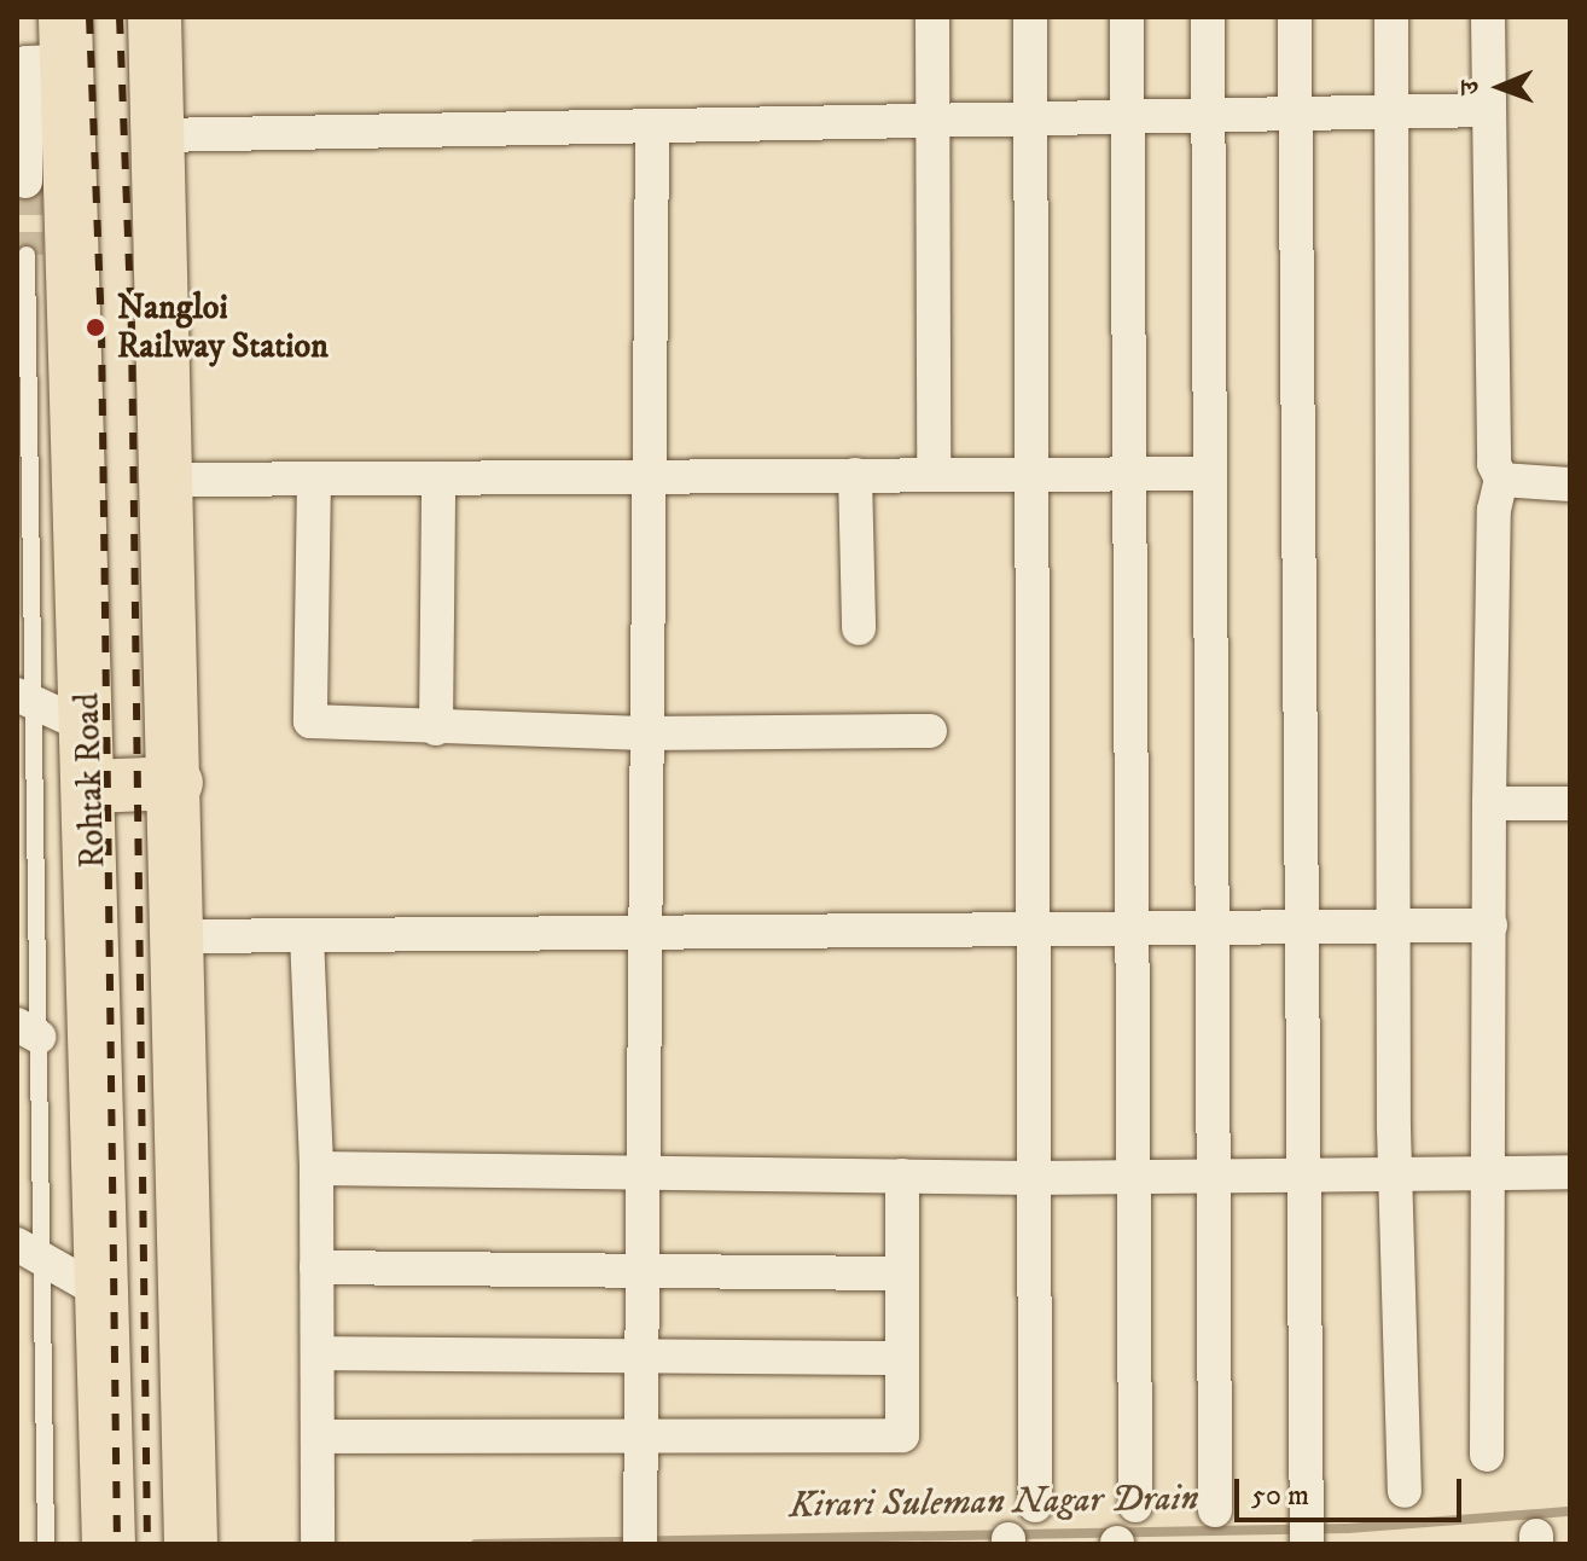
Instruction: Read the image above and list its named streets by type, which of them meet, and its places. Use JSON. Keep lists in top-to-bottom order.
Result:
{
  "streets": {
    "highway": ["Rohtak Road"]
  },
  "water": ["Kirari Suleman Nagar Drain"],
  "places": ["Nangloi Railway Station"],
  "scale_bar": "50 m",
  "north": "left"
}
